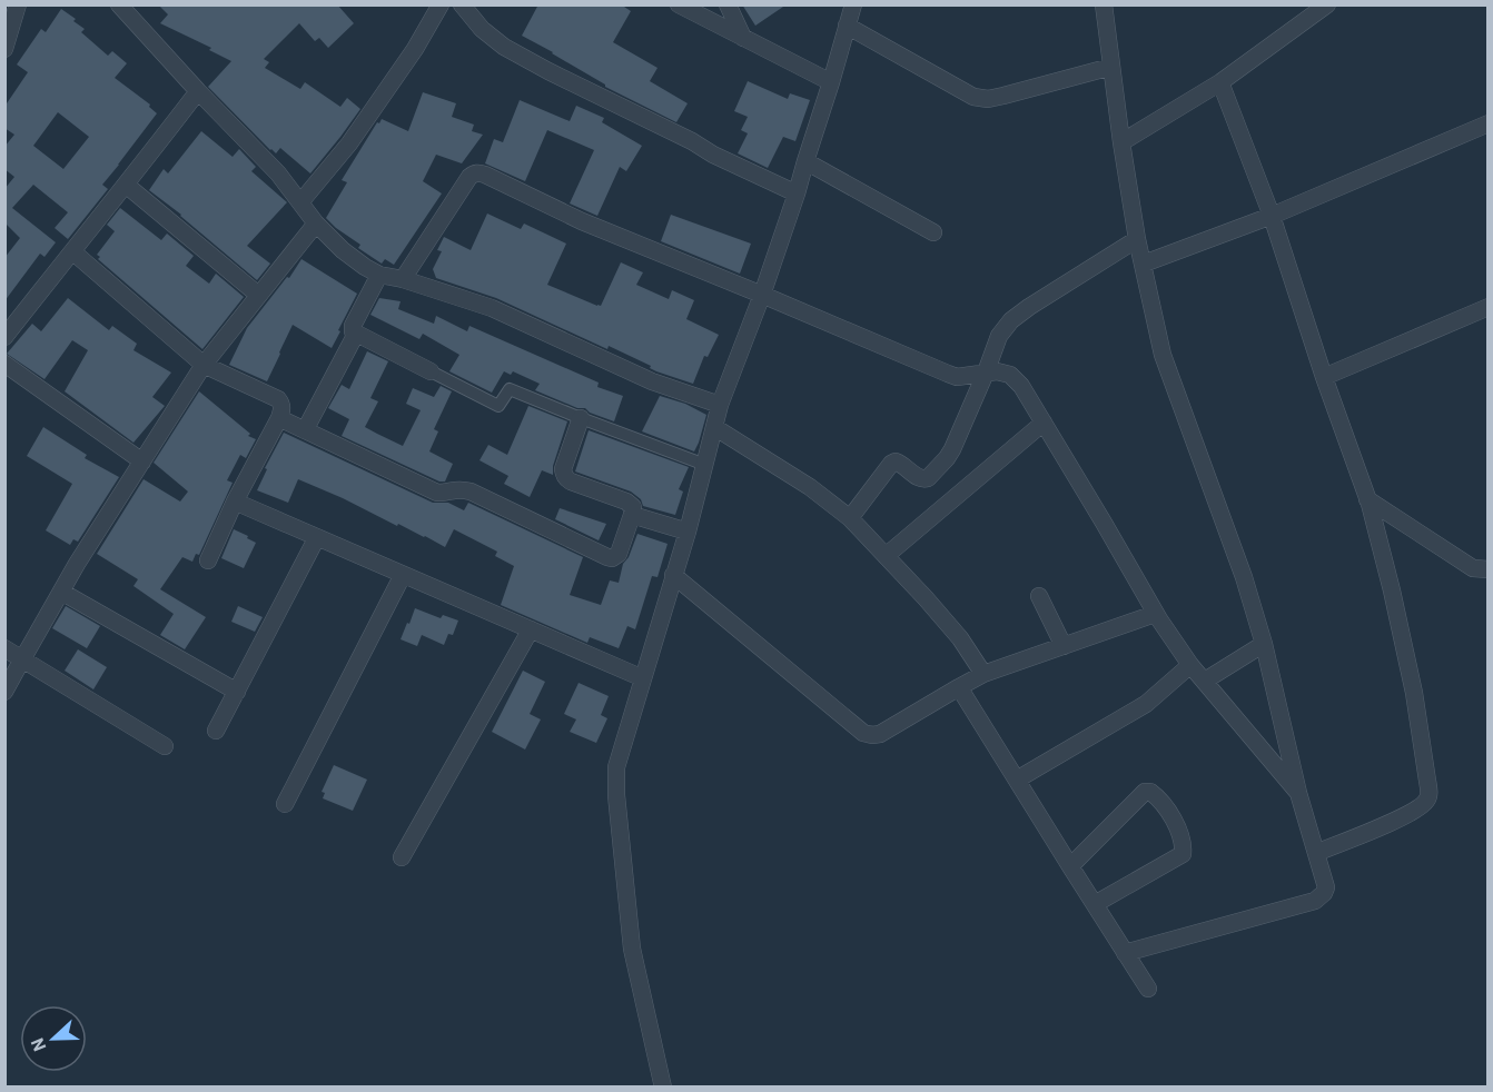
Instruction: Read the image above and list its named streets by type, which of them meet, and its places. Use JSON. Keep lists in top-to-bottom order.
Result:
{
  "north": "left"
}
